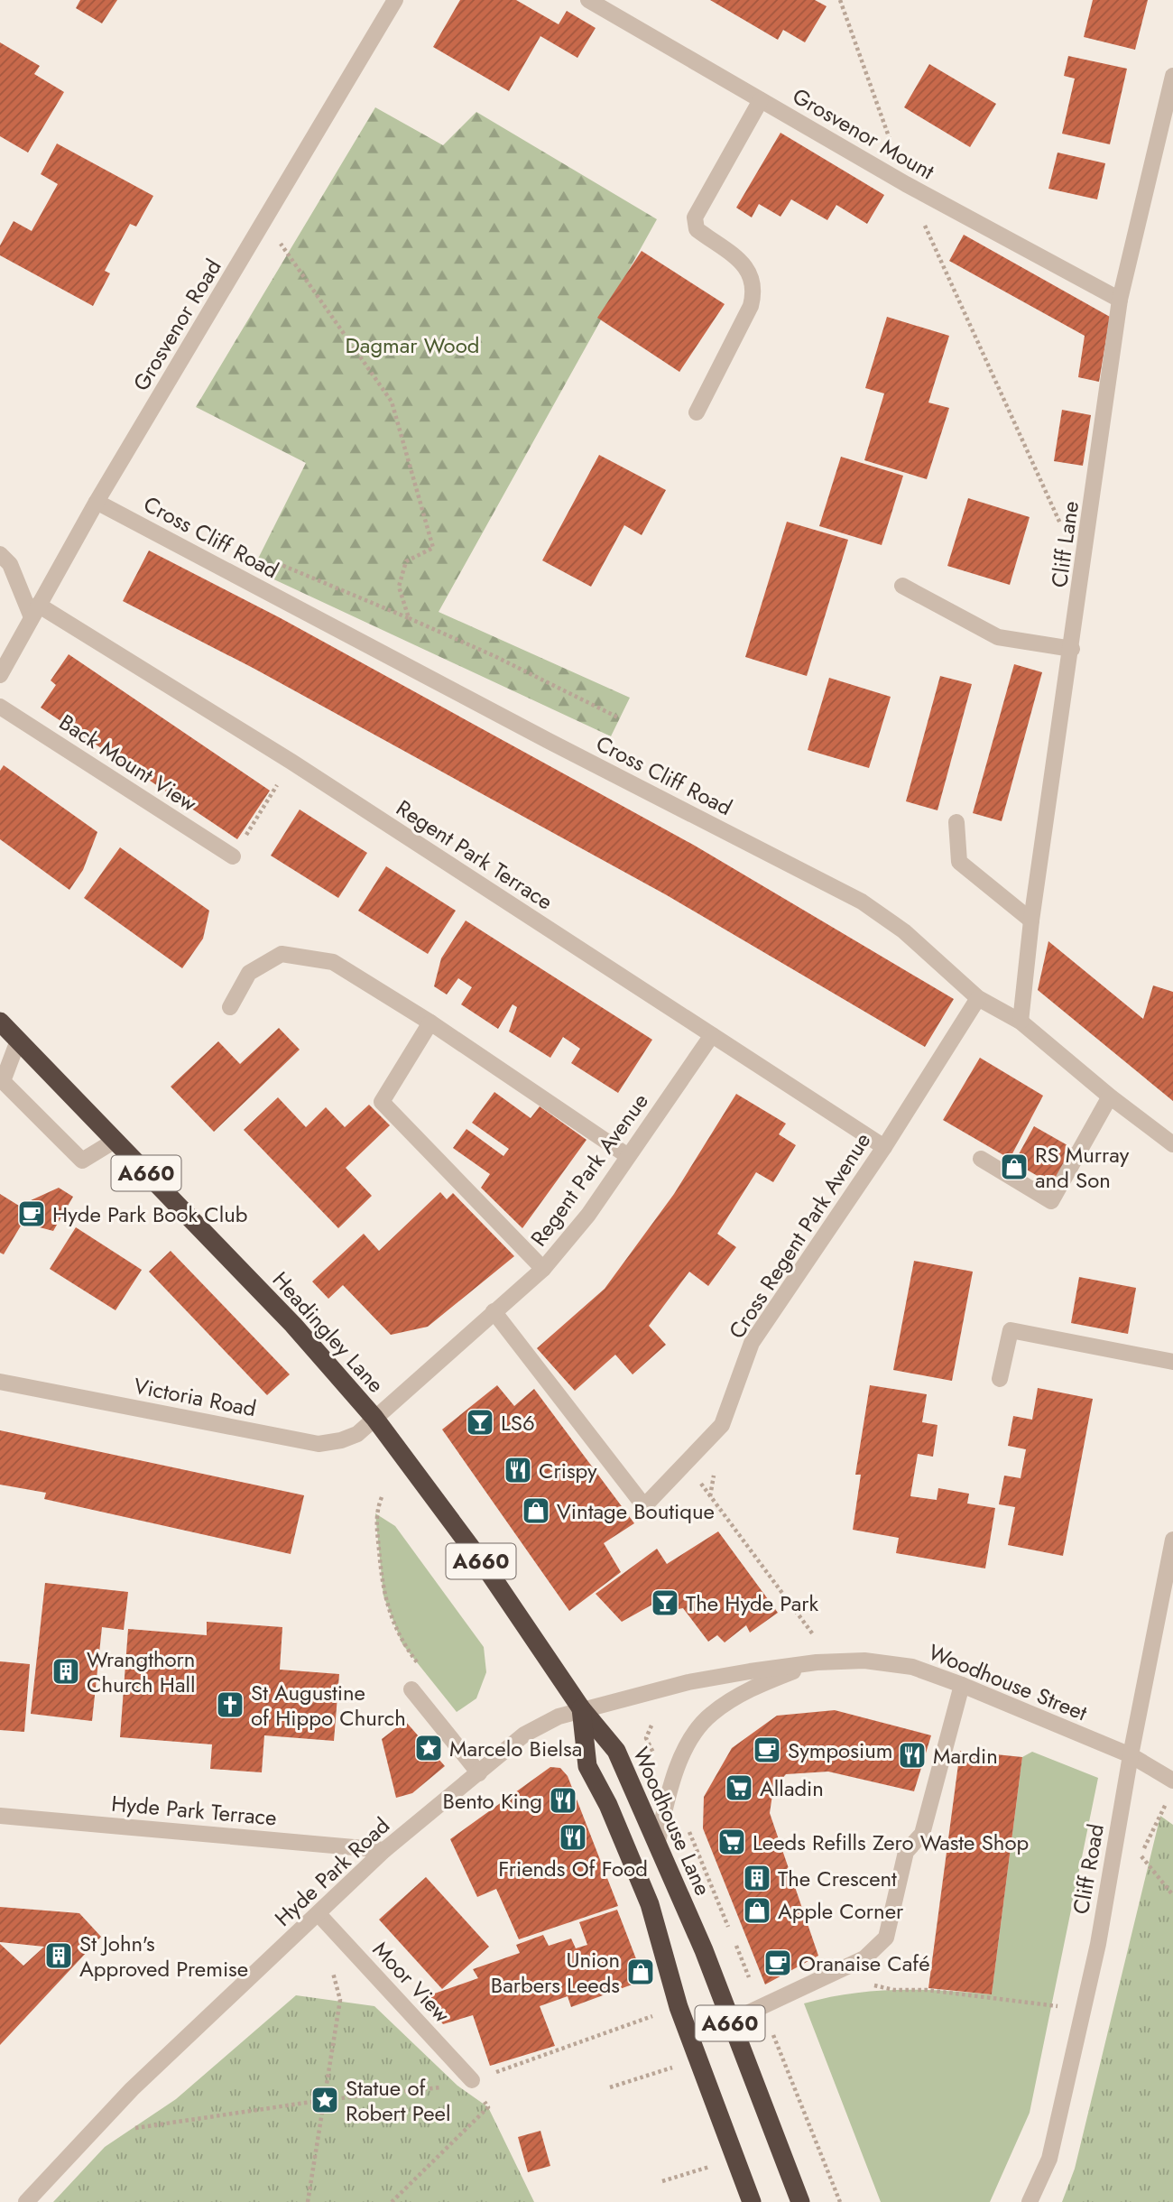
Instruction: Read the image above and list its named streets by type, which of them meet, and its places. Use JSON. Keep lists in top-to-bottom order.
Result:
{
  "streets": {
    "highway": ["A660", "Headingley Lane", "Woodhouse Lane"],
    "street": [
      "Grosvenor Mount",
      "Grosvenor Road",
      "Cross Cliff Road",
      "Cliff Lane",
      "Back Mount View",
      "Regent Park Terrace",
      "Regent Park Avenue",
      "Cross Regent Park Avenue",
      "Victoria Road",
      "Woodhouse Street",
      "Hyde Park Terrace",
      "Cliff Road",
      "Hyde Park Road",
      "Moor View"
    ]
  },
  "crossings": [
    ["Grosvenor Mount", "Cliff Lane"],
    ["Grosvenor Road", "Cross Cliff Road"],
    ["Grosvenor Road", "Regent Park Terrace"],
    ["Cross Cliff Road", "Cliff Lane"],
    ["Cross Cliff Road", "Cross Regent Park Avenue"],
    ["Regent Park Terrace", "Regent Park Avenue"],
    ["Regent Park Terrace", "Cross Regent Park Avenue"],
    ["Regent Park Avenue", "Cross Regent Park Avenue"],
    ["Regent Park Avenue", "Headingley Lane"],
    ["Regent Park Avenue", "Victoria Road"],
    ["A660", "Headingley Lane"],
    ["A660", "Woodhouse Street"],
    ["A660", "Woodhouse Lane"],
    ["A660", "Hyde Park Road"],
    ["Headingley Lane", "Victoria Road"],
    ["Headingley Lane", "Woodhouse Street"],
    ["Headingley Lane", "Woodhouse Lane"],
    ["Headingley Lane", "Hyde Park Road"],
    ["Woodhouse Street", "Woodhouse Lane"],
    ["Woodhouse Street", "Cliff Road"],
    ["Woodhouse Street", "Hyde Park Road"],
    ["Hyde Park Terrace", "Hyde Park Road"],
    ["Woodhouse Lane", "Hyde Park Road"],
    ["Hyde Park Road", "Moor View"]
  ],
  "parks": ["Dagmar Wood"],
  "places": {
    "shop": [
      "RS Murray and Son",
      "Vintage Boutique",
      "Apple Corner",
      "Union Barbers Leeds"
    ],
    "cafe": ["Hyde Park Book Club", "Symposium", "Oranaise Café"],
    "bar": ["LS6", "The Hyde Park"],
    "restaurant": [
      "Crispy",
      "Mardin",
      "Bento King",
      "Friends Of Food"
    ],
    "building": ["Wrangthorn Church Hall", "The Crescent", "St John's Approved Premise"],
    "church": ["St Augustine of Hippo Church"],
    "place": ["Marcelo Bielsa", "Statue of Robert Peel"],
    "supermarket": ["Alladin", "Leeds Refills Zero Waste Shop"]
  }
}
